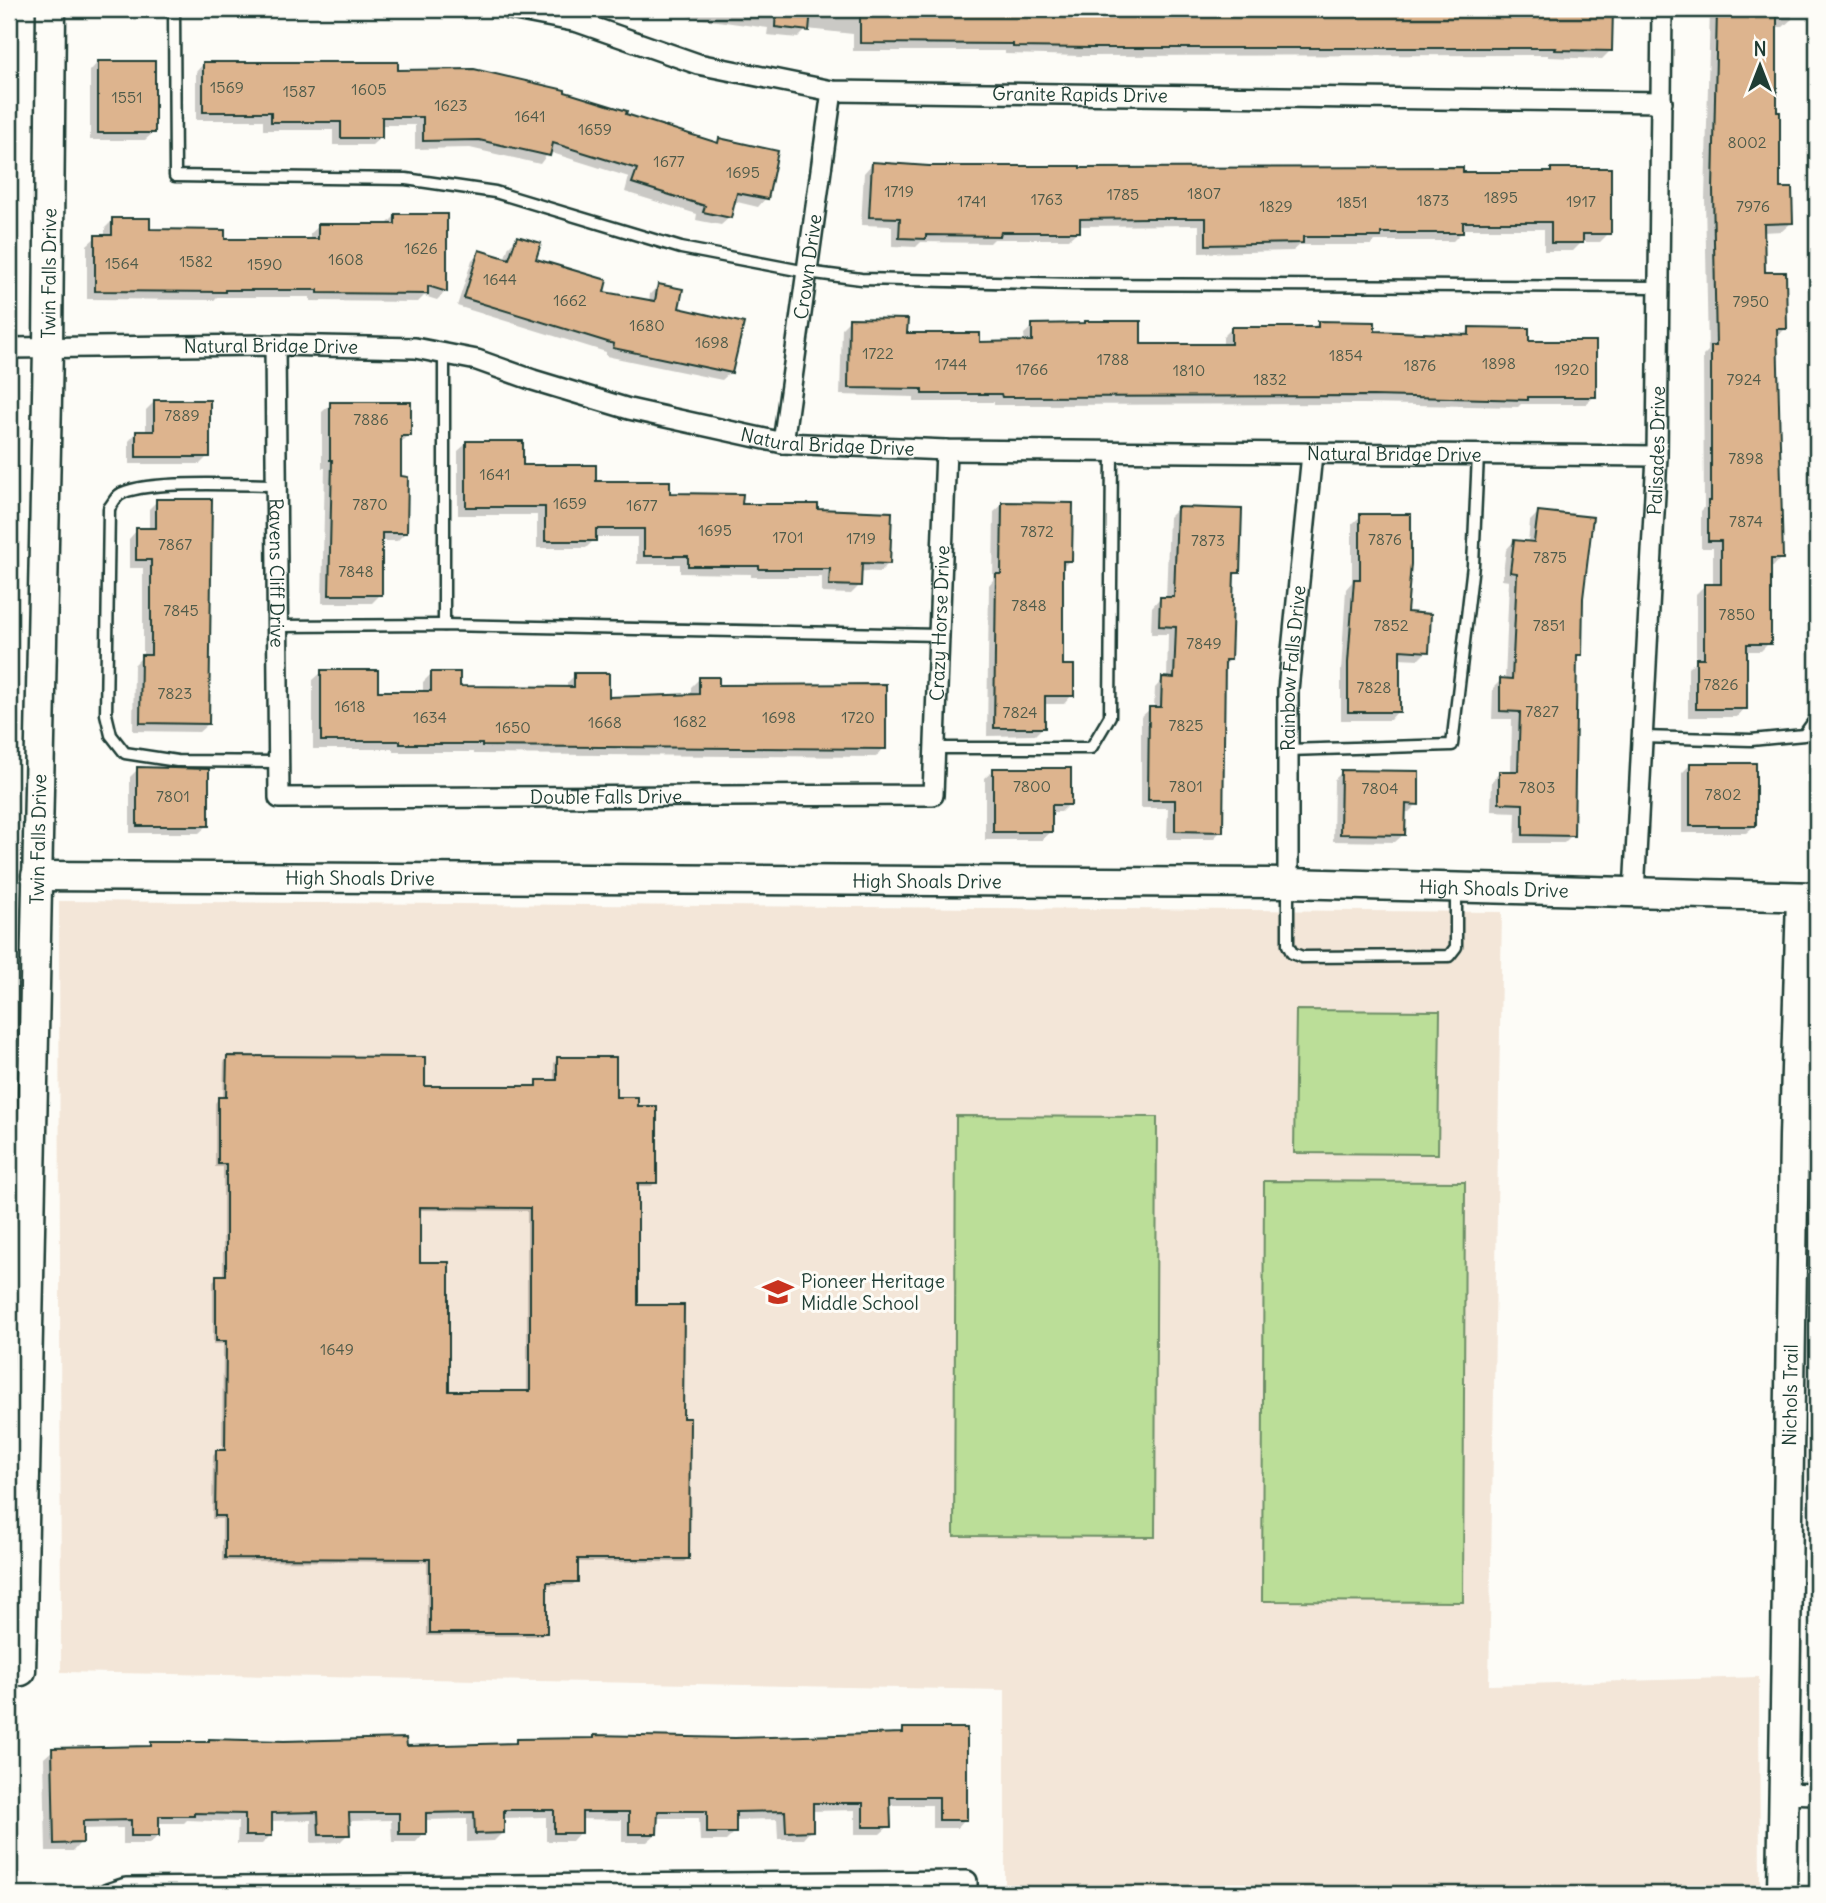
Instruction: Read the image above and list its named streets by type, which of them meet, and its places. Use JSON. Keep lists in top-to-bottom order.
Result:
{
  "streets": {
    "street": [
      "Granite Rapids Drive",
      "Crown Drive",
      "Twin Falls Drive",
      "Natural Bridge Drive",
      "Palisades Drive",
      "Ravens Cliff Drive",
      "Crazy Horse Drive",
      "Rainbow Falls Drive",
      "Double Falls Drive",
      "High Shoals Drive",
      "Nichols Trail"
    ]
  },
  "crossings": [
    ["Granite Rapids Drive", "Crown Drive"],
    ["Granite Rapids Drive", "Palisades Drive"],
    ["Crown Drive", "Natural Bridge Drive"],
    ["Twin Falls Drive", "Natural Bridge Drive"],
    ["Twin Falls Drive", "High Shoals Drive"],
    ["Natural Bridge Drive", "Palisades Drive"],
    ["Natural Bridge Drive", "Ravens Cliff Drive"],
    ["Natural Bridge Drive", "Crazy Horse Drive"],
    ["Natural Bridge Drive", "Rainbow Falls Drive"],
    ["Palisades Drive", "High Shoals Drive"],
    ["Ravens Cliff Drive", "Double Falls Drive"],
    ["Crazy Horse Drive", "Double Falls Drive"],
    ["Rainbow Falls Drive", "High Shoals Drive"],
    ["High Shoals Drive", "Nichols Trail"]
  ],
  "places": {
    "school or university": ["Pioneer Heritage Middle School"]
  },
  "house_numbers": [
    "1569",
    "1605",
    "1587",
    "1551",
    "1623",
    "1641",
    "1659",
    "8002",
    "1677",
    "1695",
    "1719",
    "1807",
    "1785",
    "1895",
    "1763",
    "1873",
    "1741",
    "1917",
    "1851",
    "1829",
    "7976",
    "1626",
    "1608",
    "1582",
    "1564",
    "1590",
    "1644",
    "1662",
    "7950",
    "1680",
    "1698",
    "1722",
    "1854",
    "1788",
    "1898",
    "1744",
    "1876",
    "1766",
    "1920",
    "1810",
    "1832",
    "7924",
    "7889",
    "7886",
    "7898",
    "1641",
    "1659",
    "7870",
    "1677",
    "7874",
    "1695",
    "7872",
    "1701",
    "1719",
    "7876",
    "7873",
    "7867",
    "7875",
    "7848",
    "7848",
    "7845",
    "7850",
    "7852",
    "7851",
    "7849",
    "7826",
    "7828",
    "7823",
    "1618",
    "7827",
    "7824",
    "1634",
    "1698",
    "1720",
    "1682",
    "1668",
    "7825",
    "1650",
    "7800",
    "7801",
    "7803",
    "7804",
    "7802",
    "7801",
    "1649"
  ],
  "north": "top"
}
